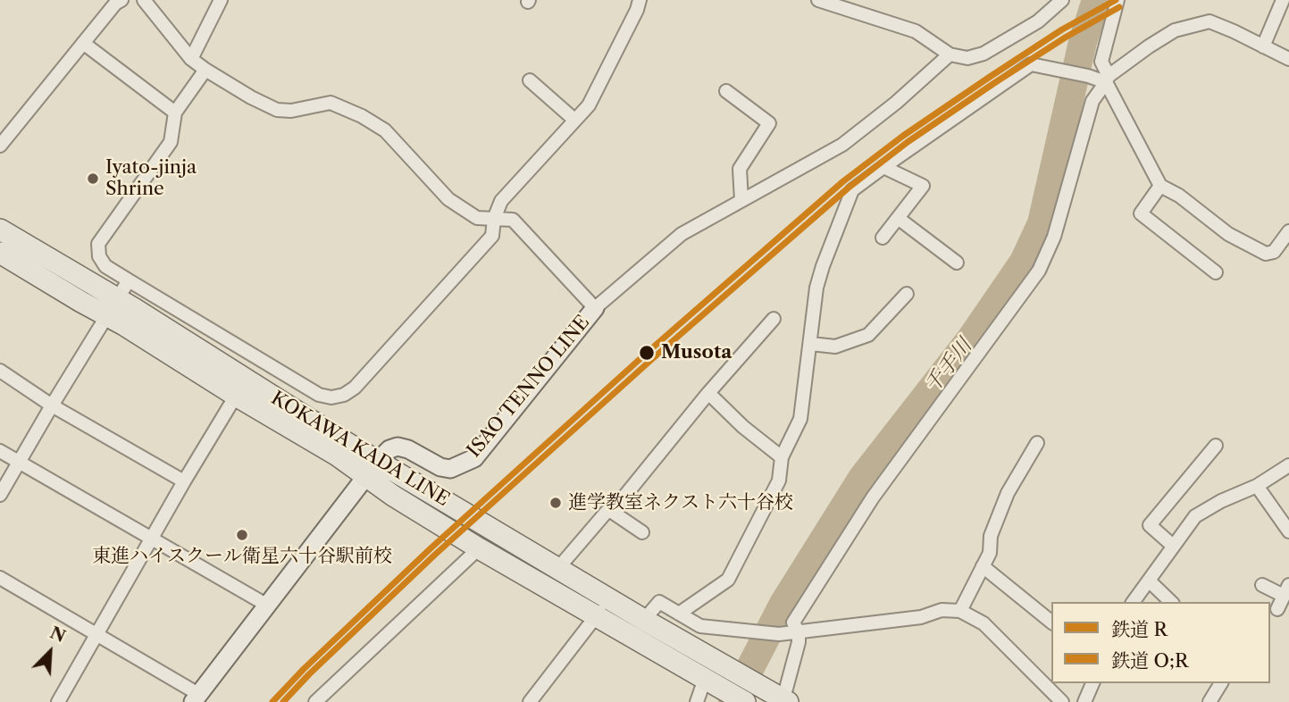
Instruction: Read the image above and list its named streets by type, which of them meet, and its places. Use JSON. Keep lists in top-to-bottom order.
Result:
{
  "streets": {
    "main road": ["ISAO TENNO LINE", "KOKAWA KADA LINE"]
  },
  "crossings": [
    ["ISAO TENNO LINE", "KOKAWA KADA LINE"]
  ],
  "water": ["千手川"],
  "places": [
    "Iyato-jinja Shrine",
    "Musota",
    "進学教室ネクスト六十谷校",
    "東進ハイスクール衛星六十谷駅前校"
  ],
  "lines": ["rail line R", "rail line O;R"],
  "legend": ["鉄道 R", "鉄道 O;R"],
  "north": "top right"
}
